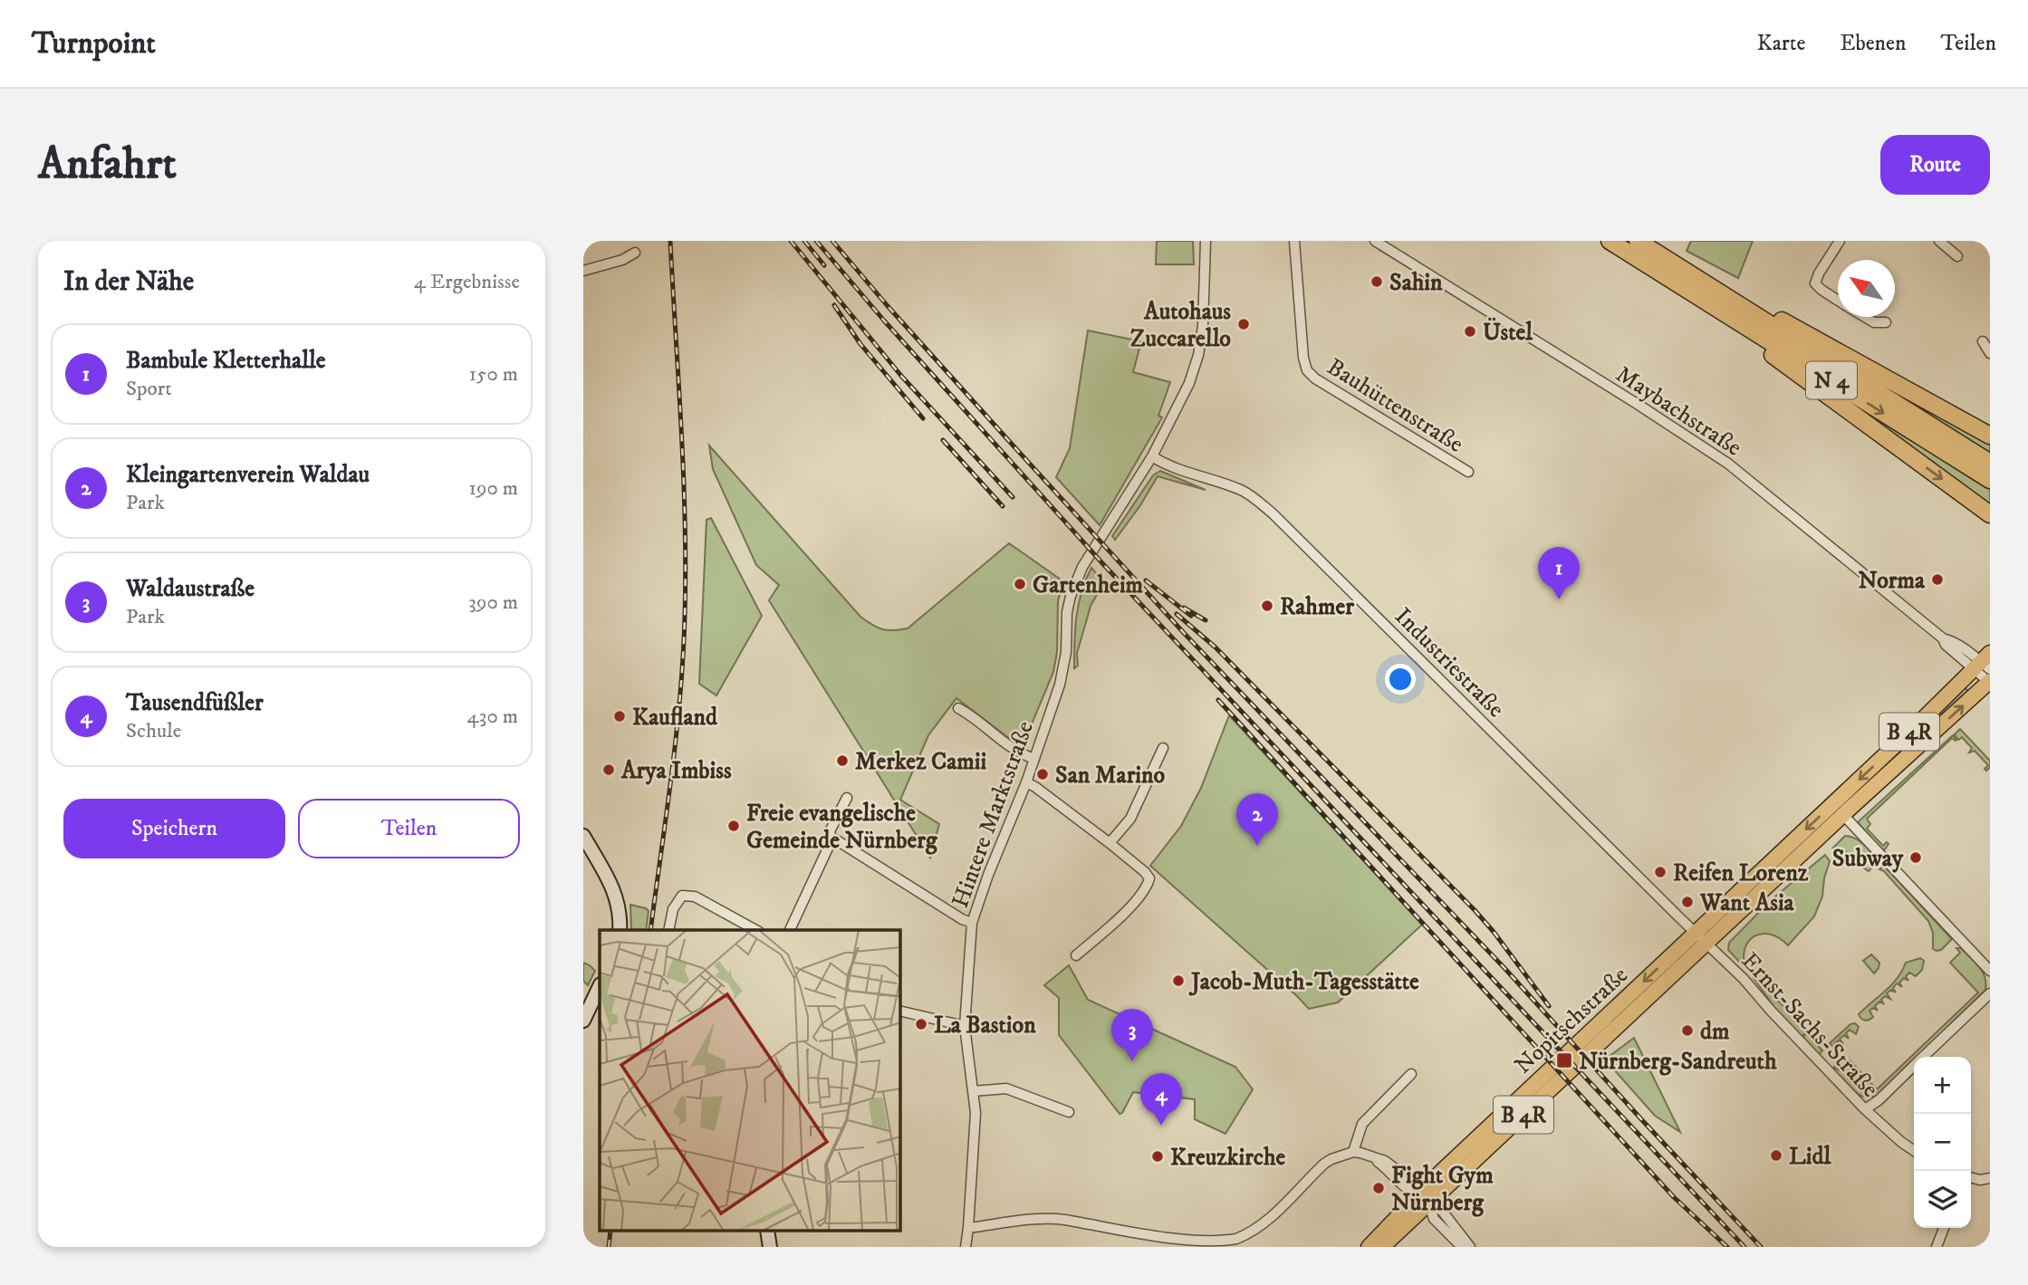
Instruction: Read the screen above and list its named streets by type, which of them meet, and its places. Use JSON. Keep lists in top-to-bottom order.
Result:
{
  "streets": {
    "highway": ["N 4"],
    "main road": ["B 4R", "Nopitschstraße"],
    "street": [
      "Bauhüttenstraße",
      "Maybachstraße",
      "Industriestraße",
      "Hintere Marktstraße",
      "Ernst-Sachs-Straße"
    ]
  },
  "crossings": [
    ["Maybachstraße", "Nopitschstraße"],
    ["Industriestraße", "Hintere Marktstraße"],
    ["Industriestraße", "Nopitschstraße"],
    ["Industriestraße", "Ernst-Sachs-Straße"],
    ["Nopitschstraße", "Ernst-Sachs-Straße"]
  ],
  "places": {
    "other": [
      "Sahin",
      "Autohaus Zuccarello",
      "Üstel",
      "Norma",
      "Gartenheim",
      "Rahmer",
      "Kaufland",
      "Merkez Camii",
      "Arya Imbiss",
      "San Marino",
      "Freie evangelische Gemeinde Nürnberg",
      "Subway",
      "Reifen Lorenz",
      "Want Asia",
      "Jacob-Muth-Tagesstätte",
      "La Bastion",
      "dm",
      "Lidl",
      "Kreuzkirche",
      "Fight Gym Nürnberg"
    ],
    "transit": ["Nürnberg-Sandreuth"]
  },
  "north": "top left",
  "page": {
    "header": "Turnpoint",
    "nav": ["Karte", "Ebenen", "Teilen"],
    "buttons": [
      "Route",
      ["Speichern", "Teilen"]
    ],
    "title": "Anfahrt",
    "heading": ["In der Nähe", "4 Ergebnisse"],
    "list": [
      {
        "mark": "1",
        "name": "Bambule Kletterhalle",
        "note": "Sport",
        "value": "150 m"
      },
      {
        "mark": "2",
        "name": "Kleingartenverein Waldau",
        "note": "Park",
        "value": "190 m"
      },
      {
        "mark": "3",
        "name": "Waldaustraße",
        "note": "Park",
        "value": "390 m"
      },
      {
        "mark": "4",
        "name": "Tausendfüßler",
        "note": "Schule",
        "value": "430 m"
      }
    ],
    "pins": [
      "1",
      "2",
      "3",
      "4"
    ],
    "map_buttons": ["+", "−"]
  }
}
